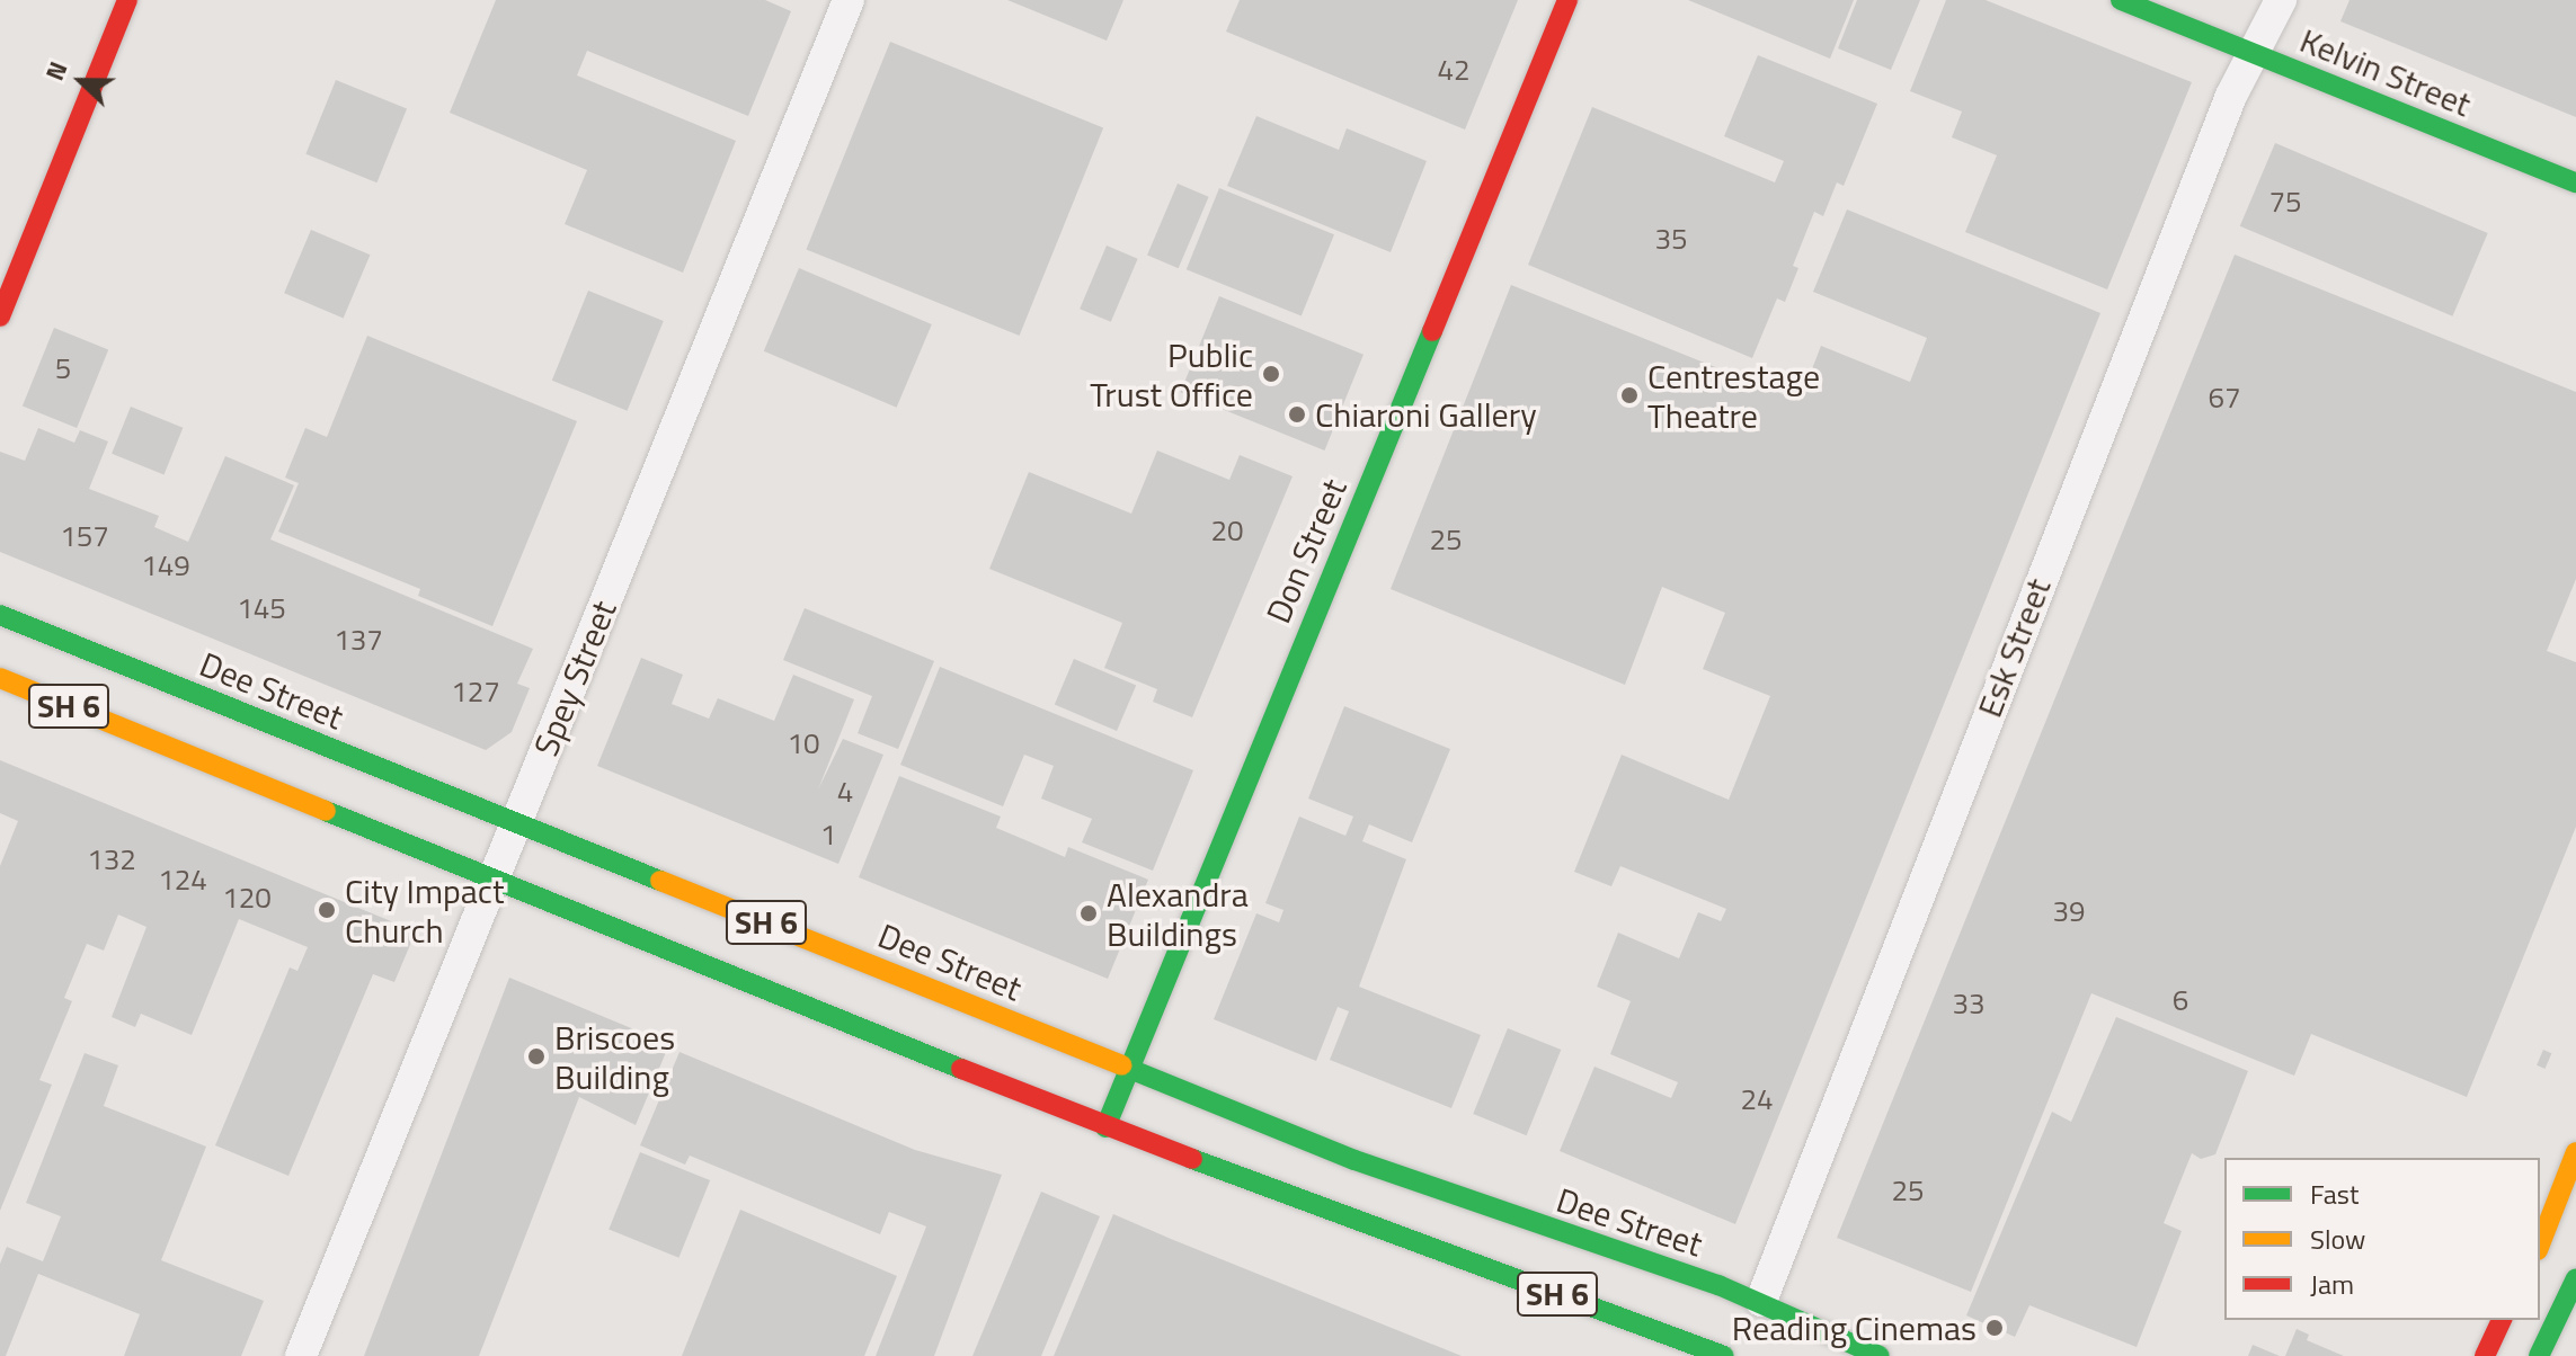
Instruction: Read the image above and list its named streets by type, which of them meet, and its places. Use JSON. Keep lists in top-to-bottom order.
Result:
{
  "streets": {
    "main road": [
      "Kelvin Street",
      "Don Street",
      "Dee Street",
      "SH 6"
    ],
    "street": ["Esk Street", "Spey Street"]
  },
  "crossings": [
    ["Kelvin Street", "Esk Street"],
    ["Don Street", "Dee Street"],
    ["Don Street", "SH 6"],
    ["Esk Street", "Dee Street"],
    ["Spey Street", "Dee Street"],
    ["Spey Street", "SH 6"]
  ],
  "places": [
    "Public Trust Office",
    "Centrestage Theatre",
    "Chiaroni Gallery",
    "City Impact Church",
    "Alexandra Buildings",
    "Briscoes Building",
    "Reading Cinemas"
  ],
  "house_numbers": [
    "42",
    "75",
    "35",
    "5",
    "67",
    "20",
    "157",
    "25",
    "149",
    "145",
    "137",
    "127",
    "10",
    "4",
    "1",
    "132",
    "124",
    "120",
    "39",
    "6",
    "33",
    "24",
    "25"
  ],
  "legend": ["Fast", "Slow", "Jam"],
  "north": "left"
}
